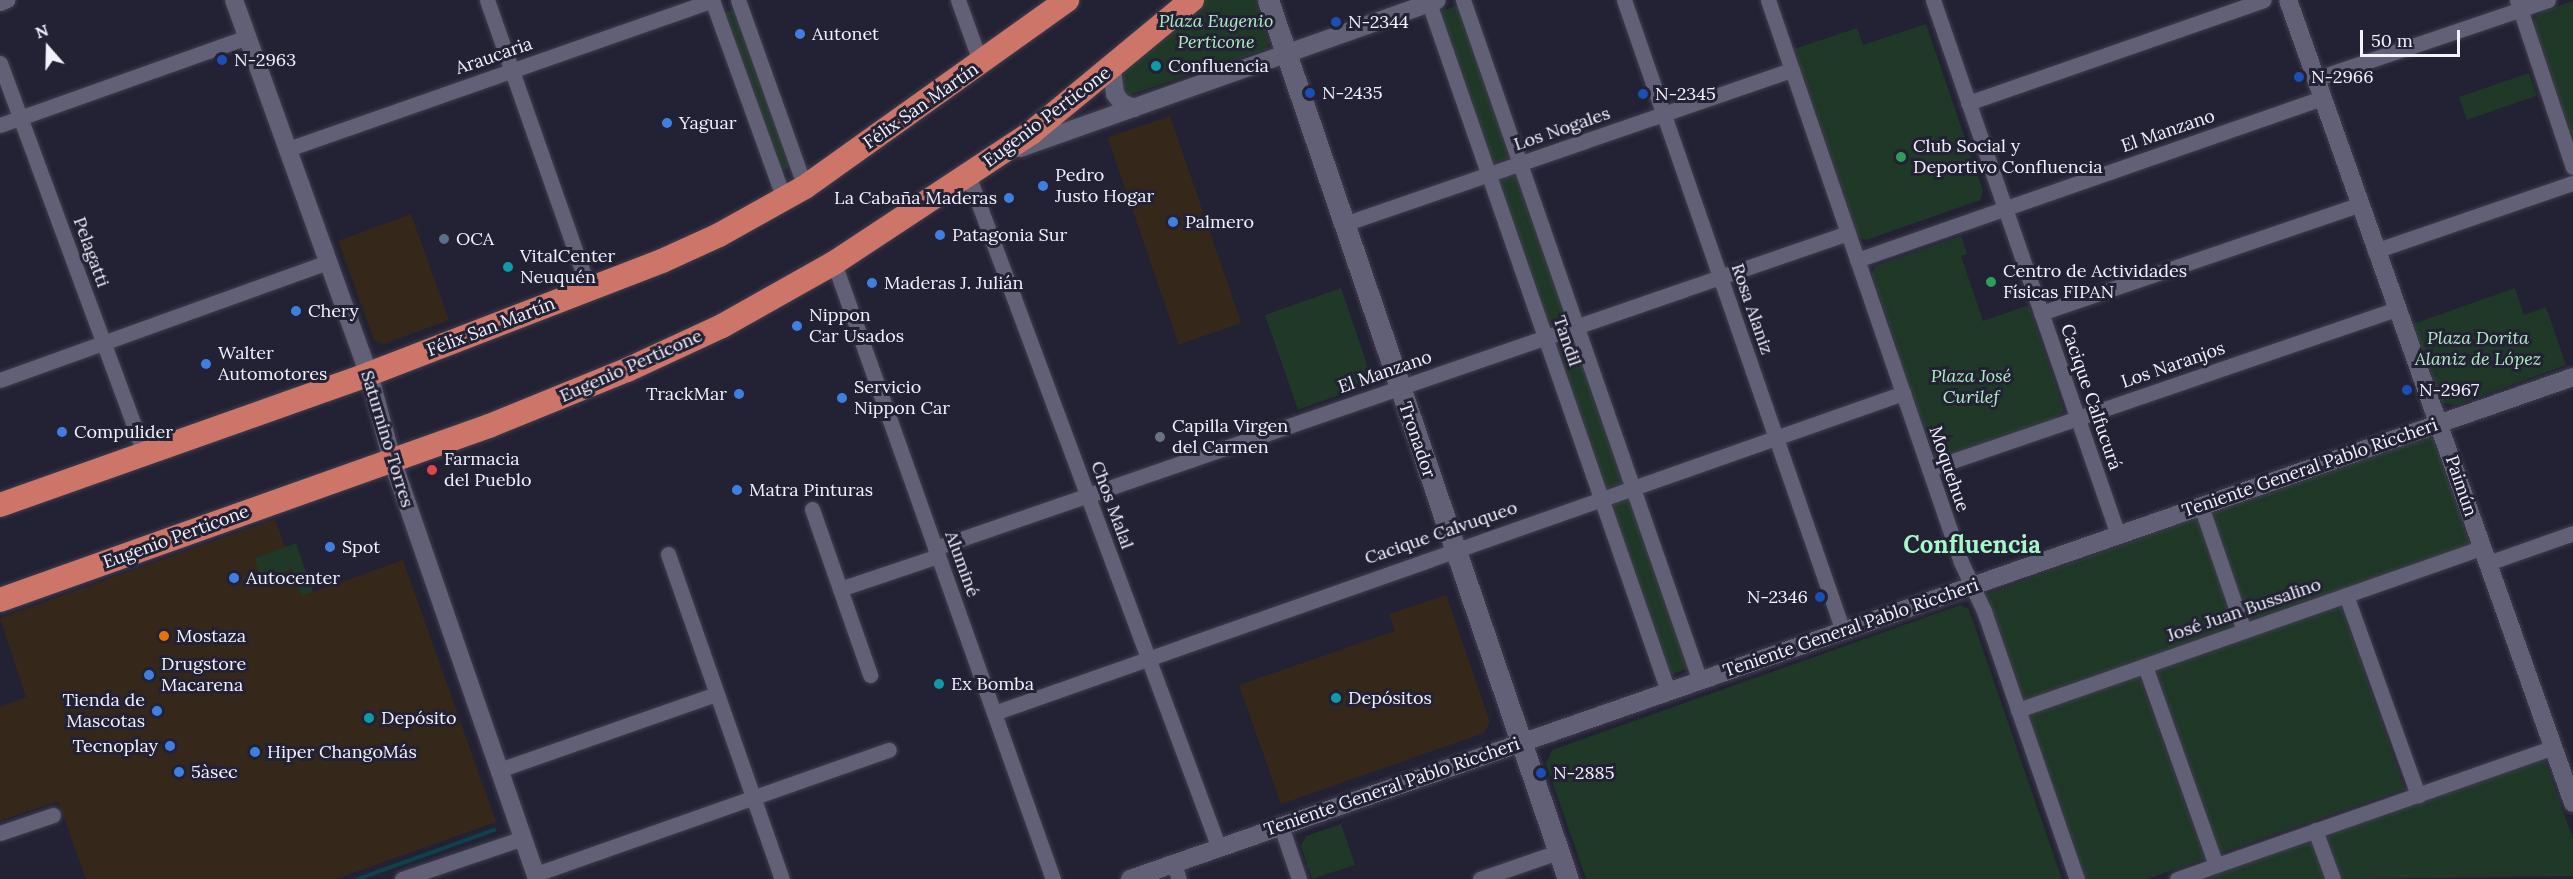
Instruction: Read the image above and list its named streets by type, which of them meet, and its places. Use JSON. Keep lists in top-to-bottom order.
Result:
{
  "streets": {
    "highway": ["Félix San Martín", "Eugenio Perticone"],
    "main road": ["Tronador"],
    "street": [
      "Araucaria",
      "Los Nogales",
      "El Manzano",
      "Pelagatti",
      "Rosa Alaniz",
      "Tandil",
      "Los Naranjos",
      "Cacique Calfucurá",
      "Saturnino Torres",
      "Teniente General Pablo Riccheri",
      "Moquehue",
      "Paimún",
      "Chos Malal",
      "Cacique Calvuqueo",
      "Aluminé",
      "José Juan Bussalino"
    ]
  },
  "crossings": [
    ["Araucaria", "Saturnino Torres"],
    ["Félix San Martín", "Pelagatti"],
    ["Félix San Martín", "Saturnino Torres"],
    ["Eugenio Perticone", "Saturnino Torres"],
    ["Eugenio Perticone", "Chos Malal"],
    ["Eugenio Perticone", "Aluminé"],
    ["Los Nogales", "Rosa Alaniz"],
    ["Los Nogales", "Tandil"],
    ["Los Nogales", "Tronador"],
    ["Los Nogales", "Moquehue"],
    ["El Manzano", "Rosa Alaniz"],
    ["El Manzano", "Tandil"],
    ["El Manzano", "Cacique Calfucurá"],
    ["El Manzano", "Tronador"],
    ["El Manzano", "Moquehue"],
    ["El Manzano", "Paimún"],
    ["El Manzano", "Chos Malal"],
    ["El Manzano", "Aluminé"],
    ["Rosa Alaniz", "Teniente General Pablo Riccheri"],
    ["Rosa Alaniz", "Cacique Calvuqueo"],
    ["Tandil", "Teniente General Pablo Riccheri"],
    ["Tandil", "Cacique Calvuqueo"],
    ["Los Naranjos", "Cacique Calfucurá"],
    ["Los Naranjos", "Moquehue"],
    ["Los Naranjos", "Paimún"],
    ["Cacique Calfucurá", "Teniente General Pablo Riccheri"],
    ["Tronador", "Teniente General Pablo Riccheri"],
    ["Tronador", "Cacique Calvuqueo"],
    ["Teniente General Pablo Riccheri", "Moquehue"],
    ["Teniente General Pablo Riccheri", "Paimún"],
    ["Teniente General Pablo Riccheri", "Chos Malal"],
    ["Moquehue", "Cacique Calvuqueo"],
    ["Moquehue", "José Juan Bussalino"],
    ["Paimún", "José Juan Bussalino"],
    ["Chos Malal", "Cacique Calvuqueo"],
    ["Cacique Calvuqueo", "Aluminé"]
  ],
  "districts": ["Confluencia"],
  "parks": ["Plaza Eugenio Perticone", "Plaza Dorita Alaniz de López", "Plaza José Curilef"],
  "places": [
    "N-2344",
    "Autonet",
    "N-2963",
    "Confluencia",
    "N-2966",
    "N-2435",
    "N-2345",
    "Yaguar",
    "Club Social y Deportivo Confluencia",
    "Pedro Justo Hogar",
    "La Cabaña Maderas",
    "Palmero",
    "Patagonia Sur",
    "OCA",
    "VitalCenter Neuquén",
    "Centro de Actividades Físicas FIPAN",
    "Maderas J. Julián",
    "Chery",
    "Nippon Car Usados",
    "Walter Automotores",
    "N-2967",
    "TrackMar",
    "Servicio Nippon Car",
    "Compulider",
    "Capilla Virgen del Carmen",
    "Farmacia del Pueblo",
    "Matra Pinturas",
    "Spot",
    "Autocenter",
    "N-2346",
    "Mostaza",
    "Drugstore Macarena",
    "Ex Bomba",
    "Depósitos",
    "Tienda de Mascotas",
    "Depósito",
    "Tecnoplay",
    "Hiper ChangoMás",
    "5àsec",
    "N-2885"
  ],
  "scale_bar": "50 m",
  "north": "top"
}
